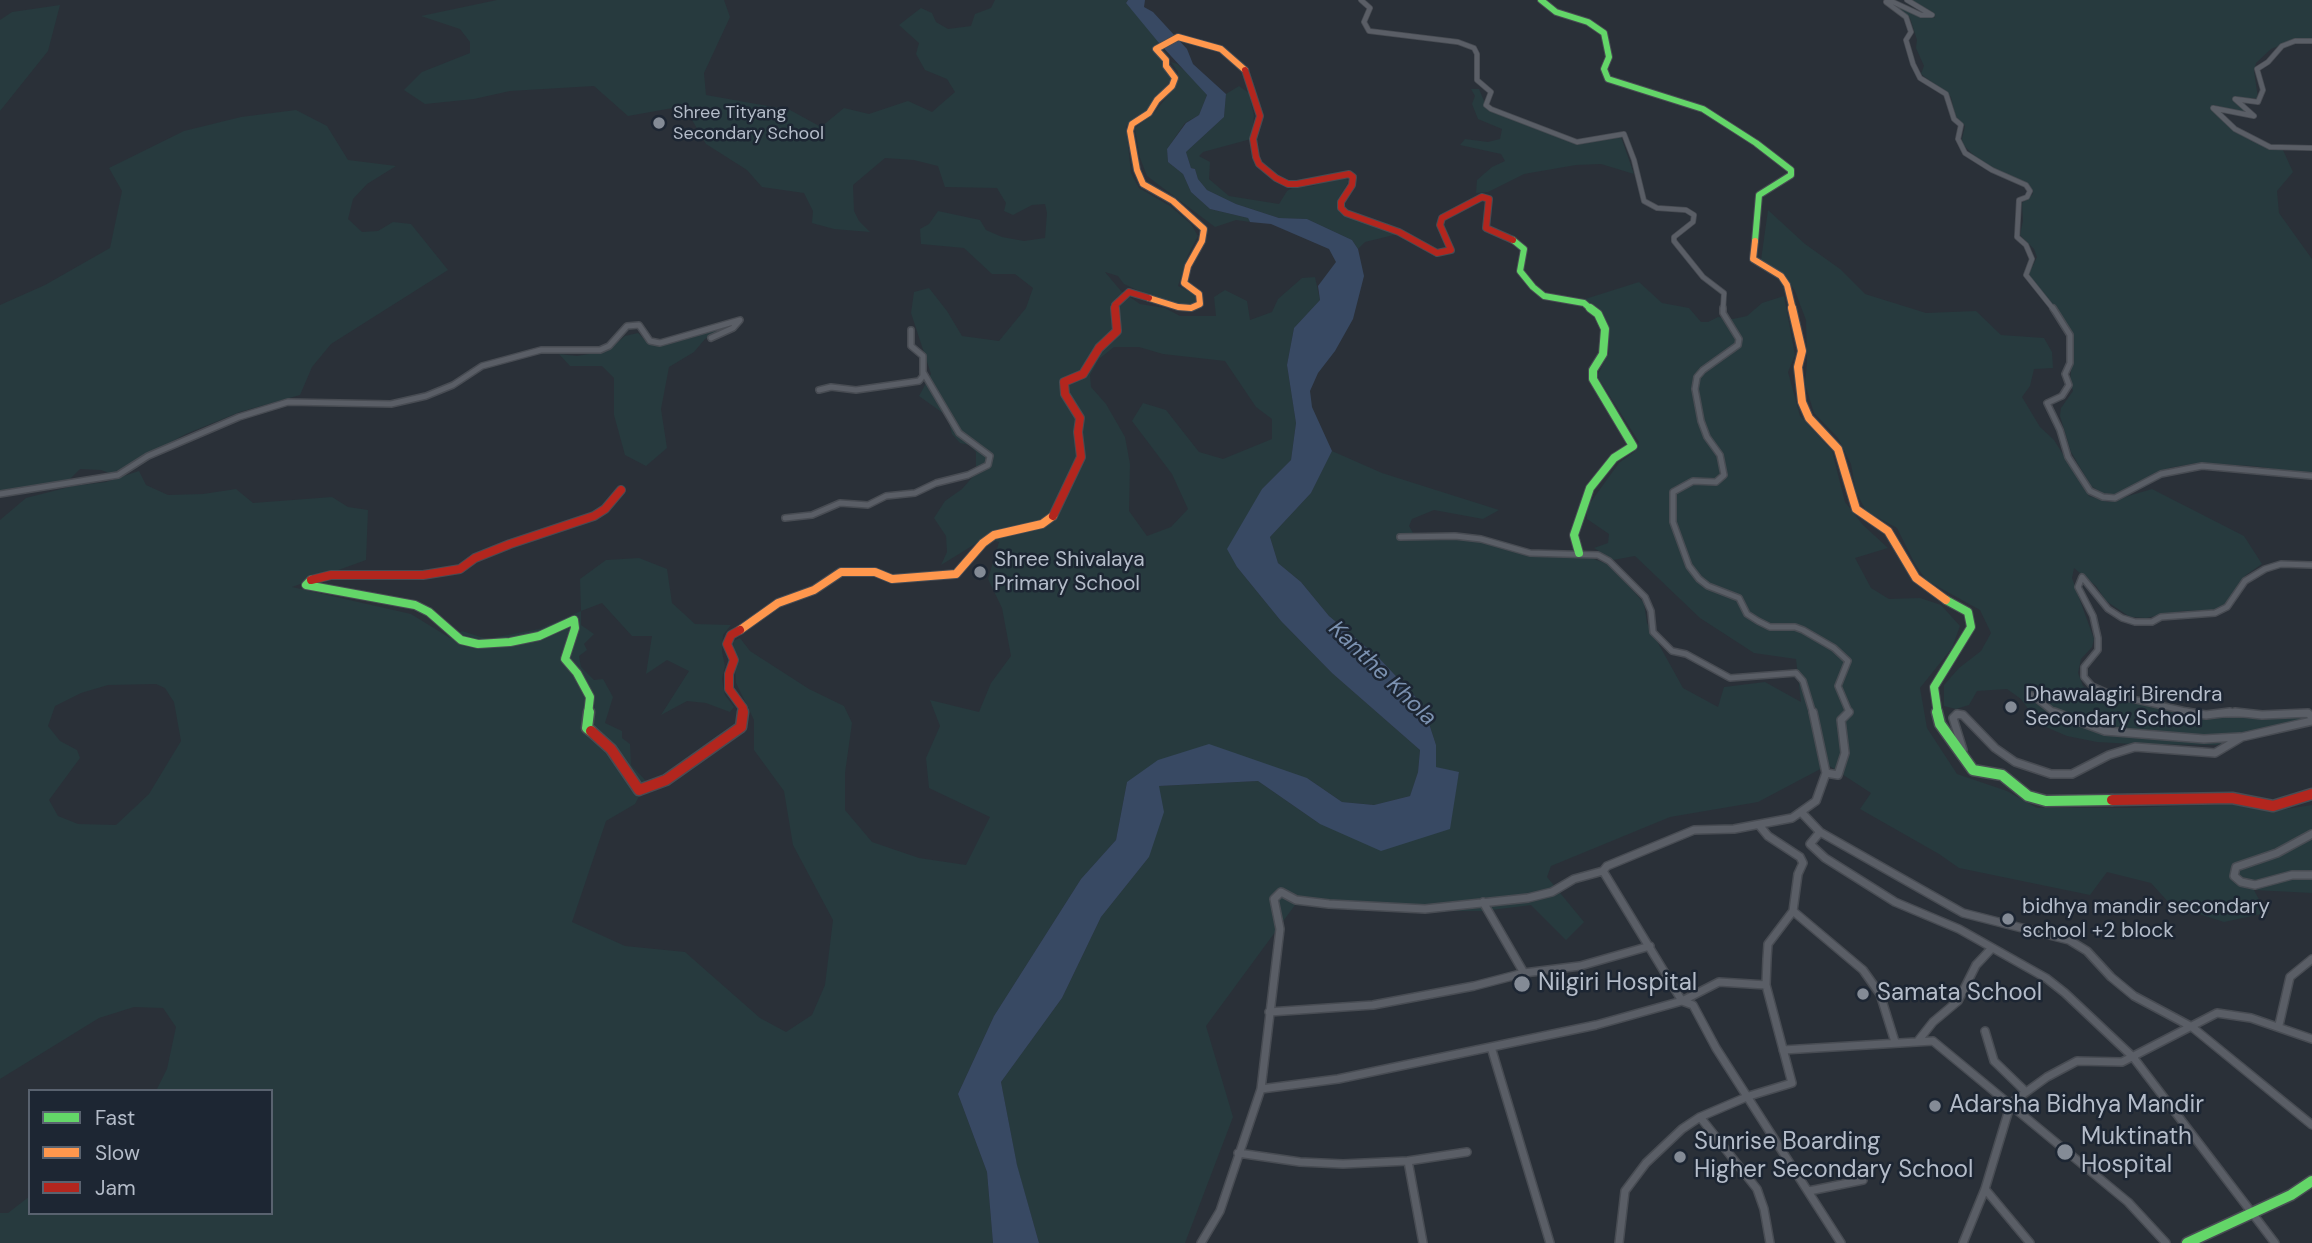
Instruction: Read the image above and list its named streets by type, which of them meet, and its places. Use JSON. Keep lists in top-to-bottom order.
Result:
{
  "water": ["Kanthe Khola"],
  "places": [
    "Shree Tityang Secondary School",
    "Shree Shivalaya Primary School",
    "Dhawalagiri Birendra Secondary School",
    "bidhya mandir secondary school +2 block",
    "Nilgiri Hospital",
    "Samata School",
    "Adarsha Bidhya Mandir",
    "Muktinath Hospital",
    "Sunrise Boarding Higher Secondary School"
  ],
  "legend": ["Fast", "Slow", "Jam"]
}
